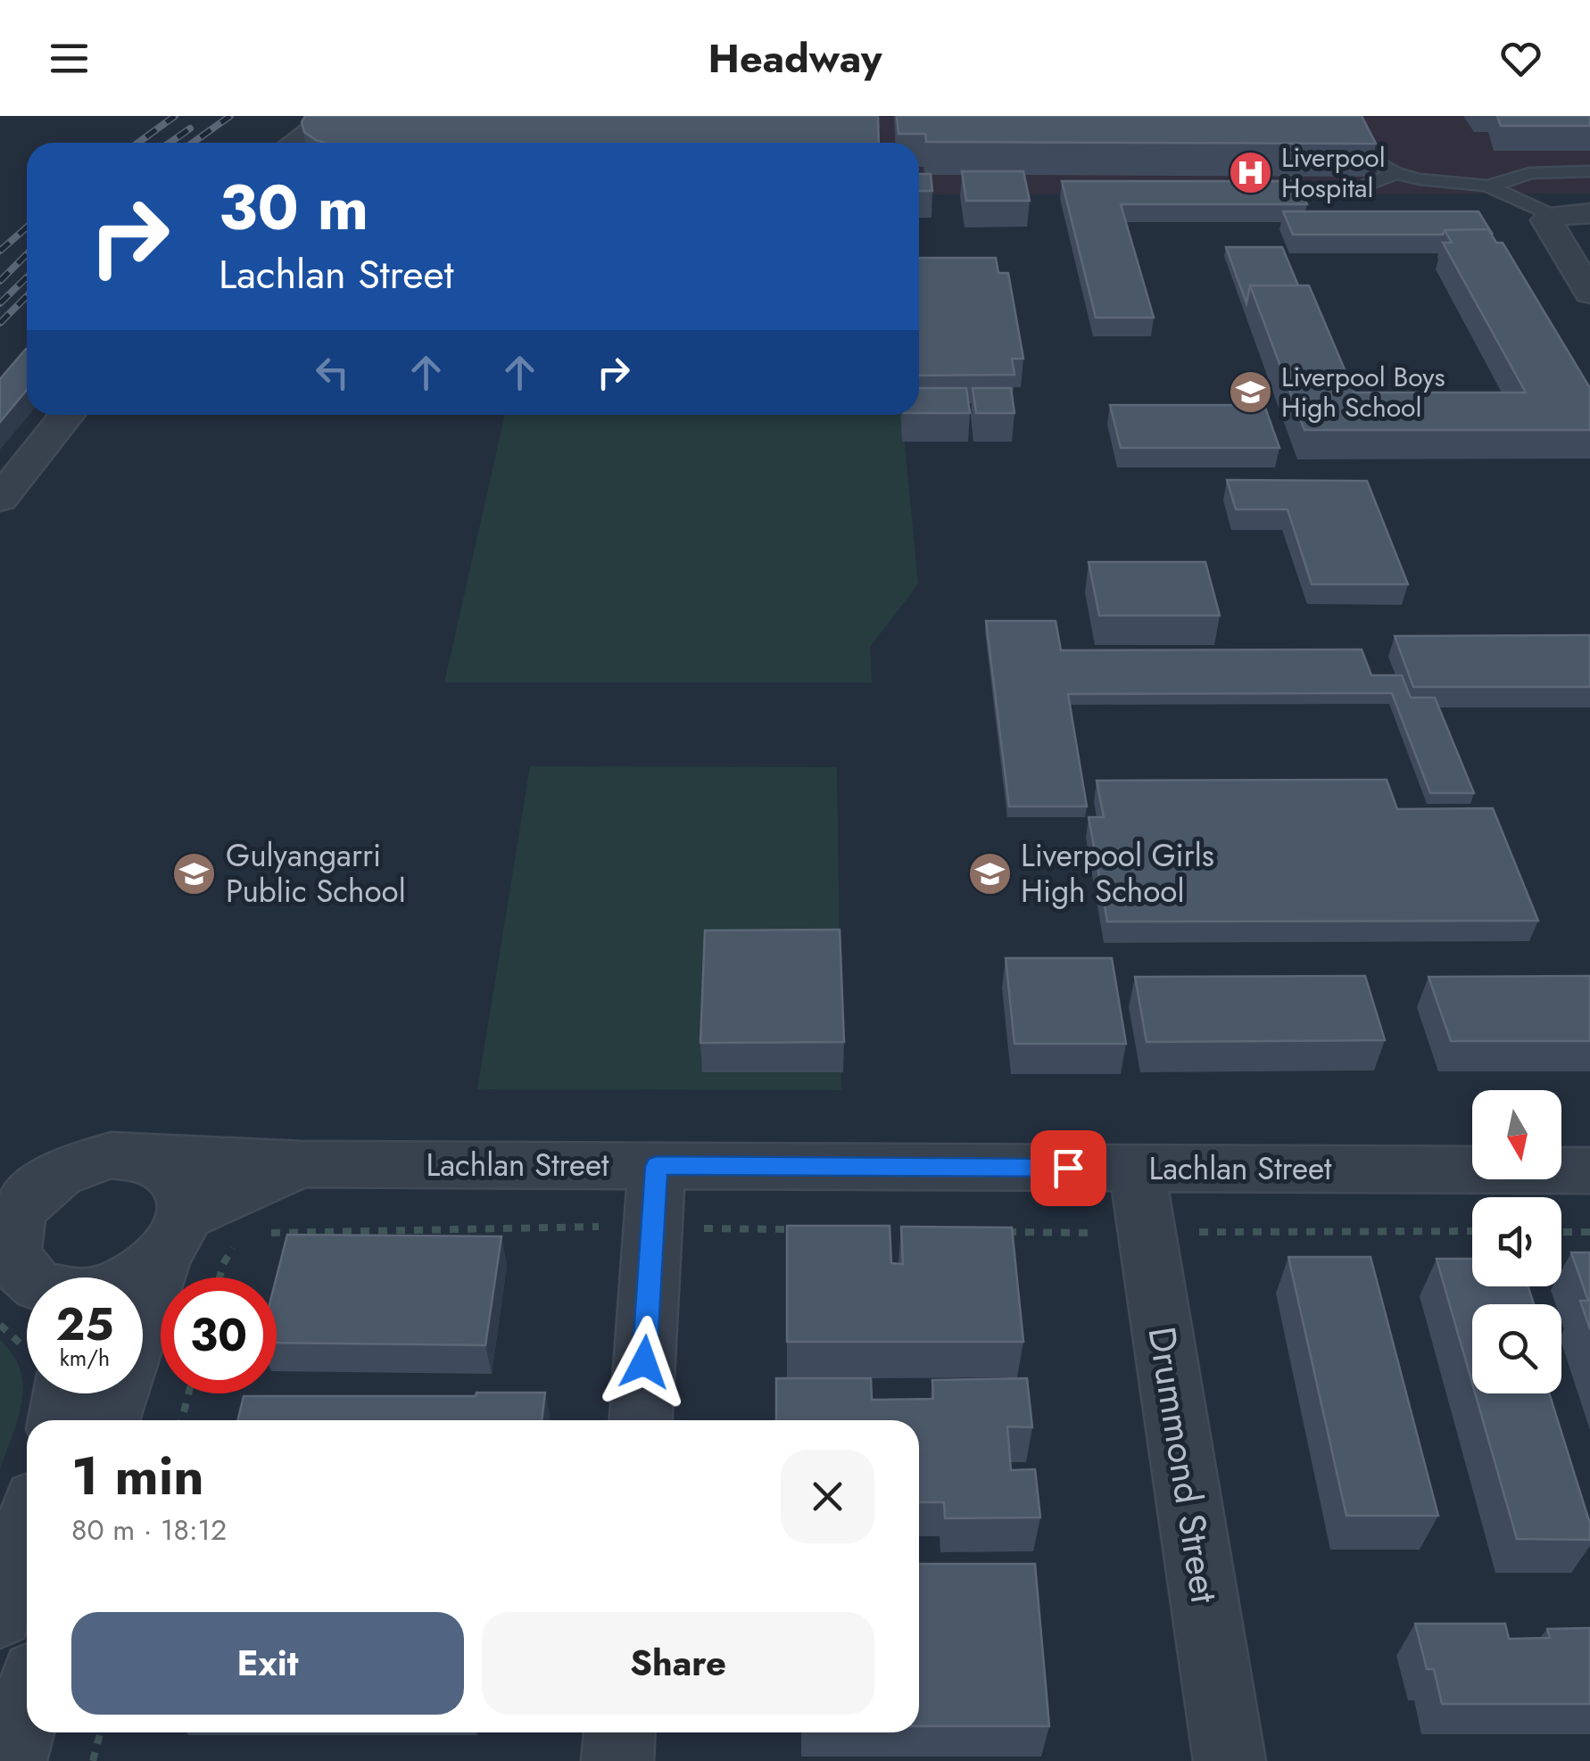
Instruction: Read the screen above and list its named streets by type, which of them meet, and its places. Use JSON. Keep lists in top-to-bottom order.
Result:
{
  "streets": {
    "street": ["Lachlan Street", "Drummond Street"]
  },
  "crossings": [
    ["Lachlan Street", "Drummond Street"]
  ],
  "places": {
    "hospital": ["Liverpool Hospital"],
    "school or university": ["Liverpool Boys High School", "Gulyangarri Public School", "Liverpool Girls High School"]
  },
  "north": "bottom",
  "page": {
    "header": "Headway",
    "turn": ["30 m", "Lachlan Street"],
    "speed": "25 km/h",
    "limit": "30",
    "heading": ["1 min", "80 m · 18:12"],
    "buttons": ["Exit", "Share"]
  }
}
